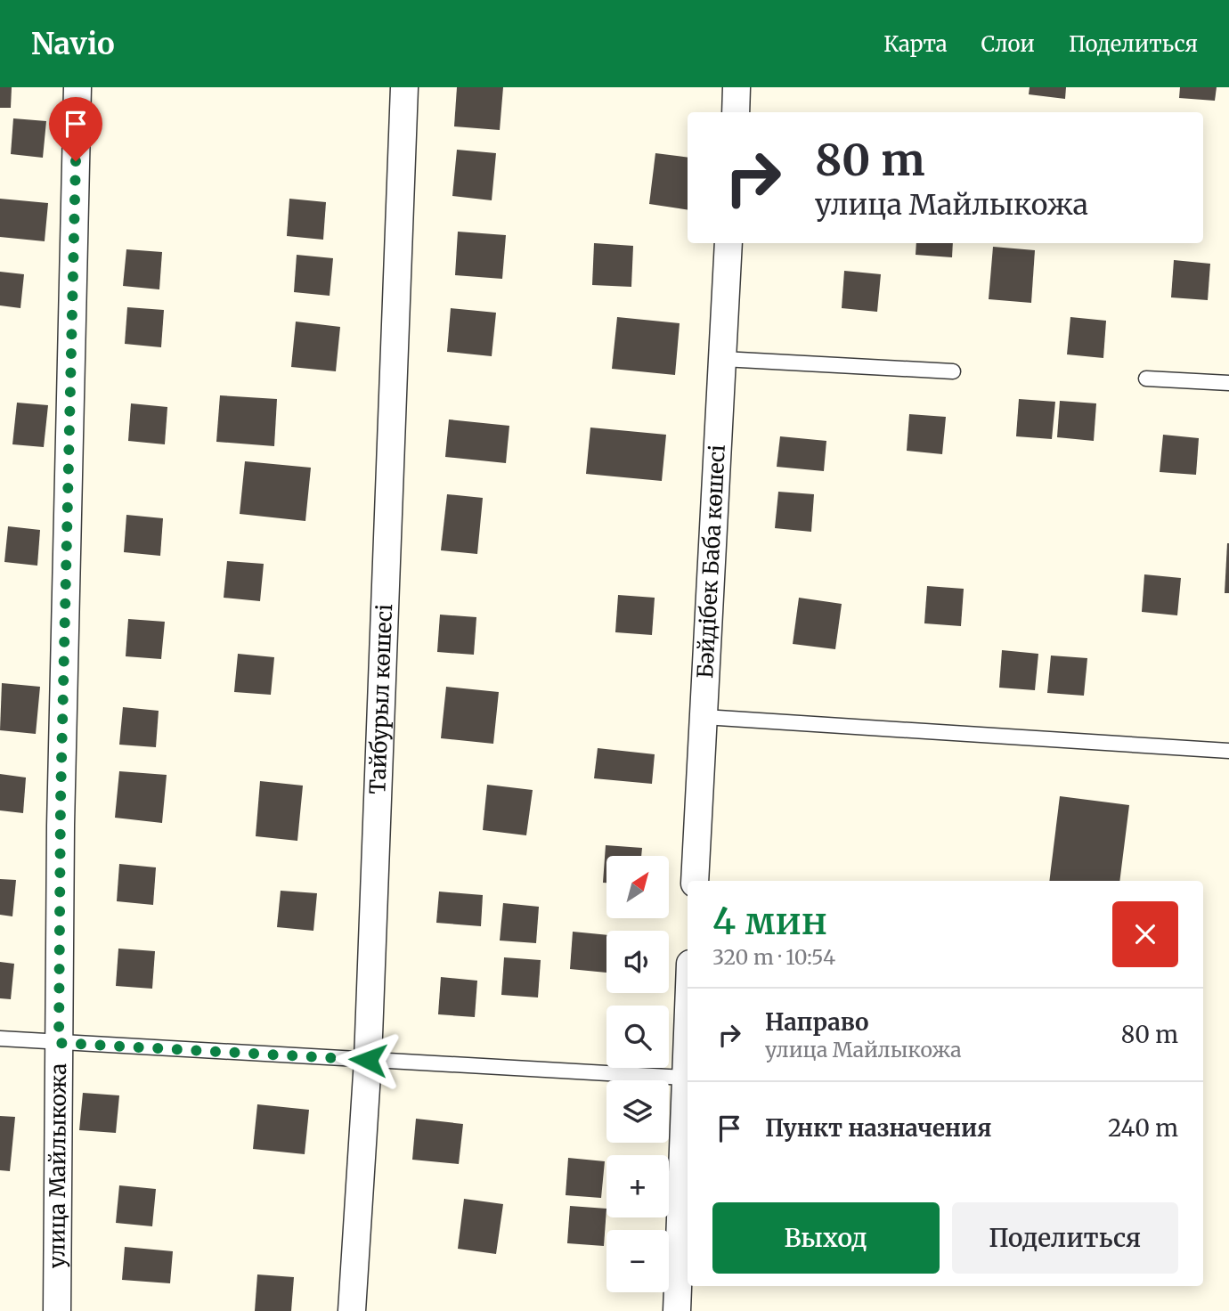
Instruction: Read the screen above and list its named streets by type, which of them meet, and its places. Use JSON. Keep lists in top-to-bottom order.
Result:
{
  "streets": {
    "street": ["Бәйдібек Баба көшесі", "Тайбурыл көшесі", "улица Майлыкожа"]
  },
  "north": "top right",
  "page": {
    "header": "Navio",
    "nav": ["Карта", "Слои", "Поделиться"],
    "turn": ["80 m", "улица Майлыкожа"],
    "map_buttons": ["+", "−"],
    "heading": ["4 мин", "320 m · 10:54"],
    "list": [
      {
        "name": "Направо",
        "note": "улица Майлыкожа",
        "value": "80 m"
      },
      {
        "name": "Пункт назначения",
        "value": "240 m"
      }
    ],
    "buttons": ["Выход", "Поделиться"]
  }
}
